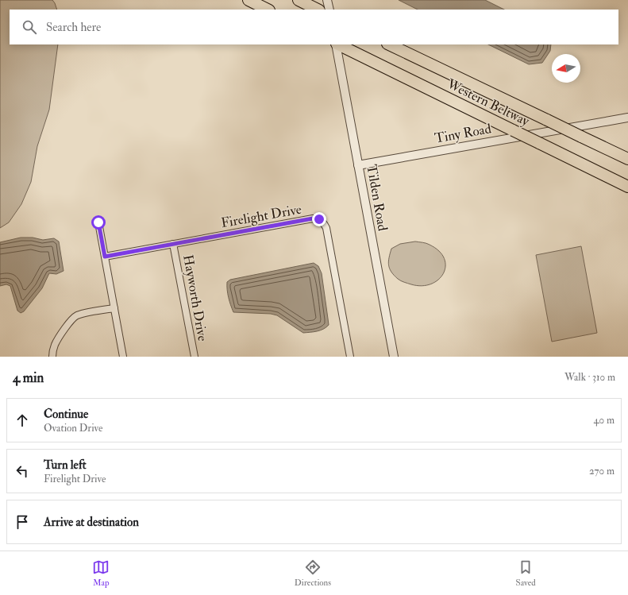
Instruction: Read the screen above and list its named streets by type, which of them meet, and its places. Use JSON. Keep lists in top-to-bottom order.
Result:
{
  "streets": {
    "highway": ["Western Beltway"],
    "street": [
      "Tiny Road",
      "Tilden Road",
      "Firelight Drive",
      "Hayworth Drive"
    ]
  },
  "crossings": [
    ["Tiny Road", "Tilden Road"],
    ["Firelight Drive", "Hayworth Drive"]
  ],
  "north": "left",
  "page": {
    "search": "Search here",
    "heading": ["4 min", "Walk · 310 m"],
    "list": [
      ["Continue", "Ovation Drive", "40 m"],
      ["Turn left", "Firelight Drive", "270 m"],
      "Arrive at destination"
    ],
    "nav": ["Map", "Directions", "Saved"]
  }
}
